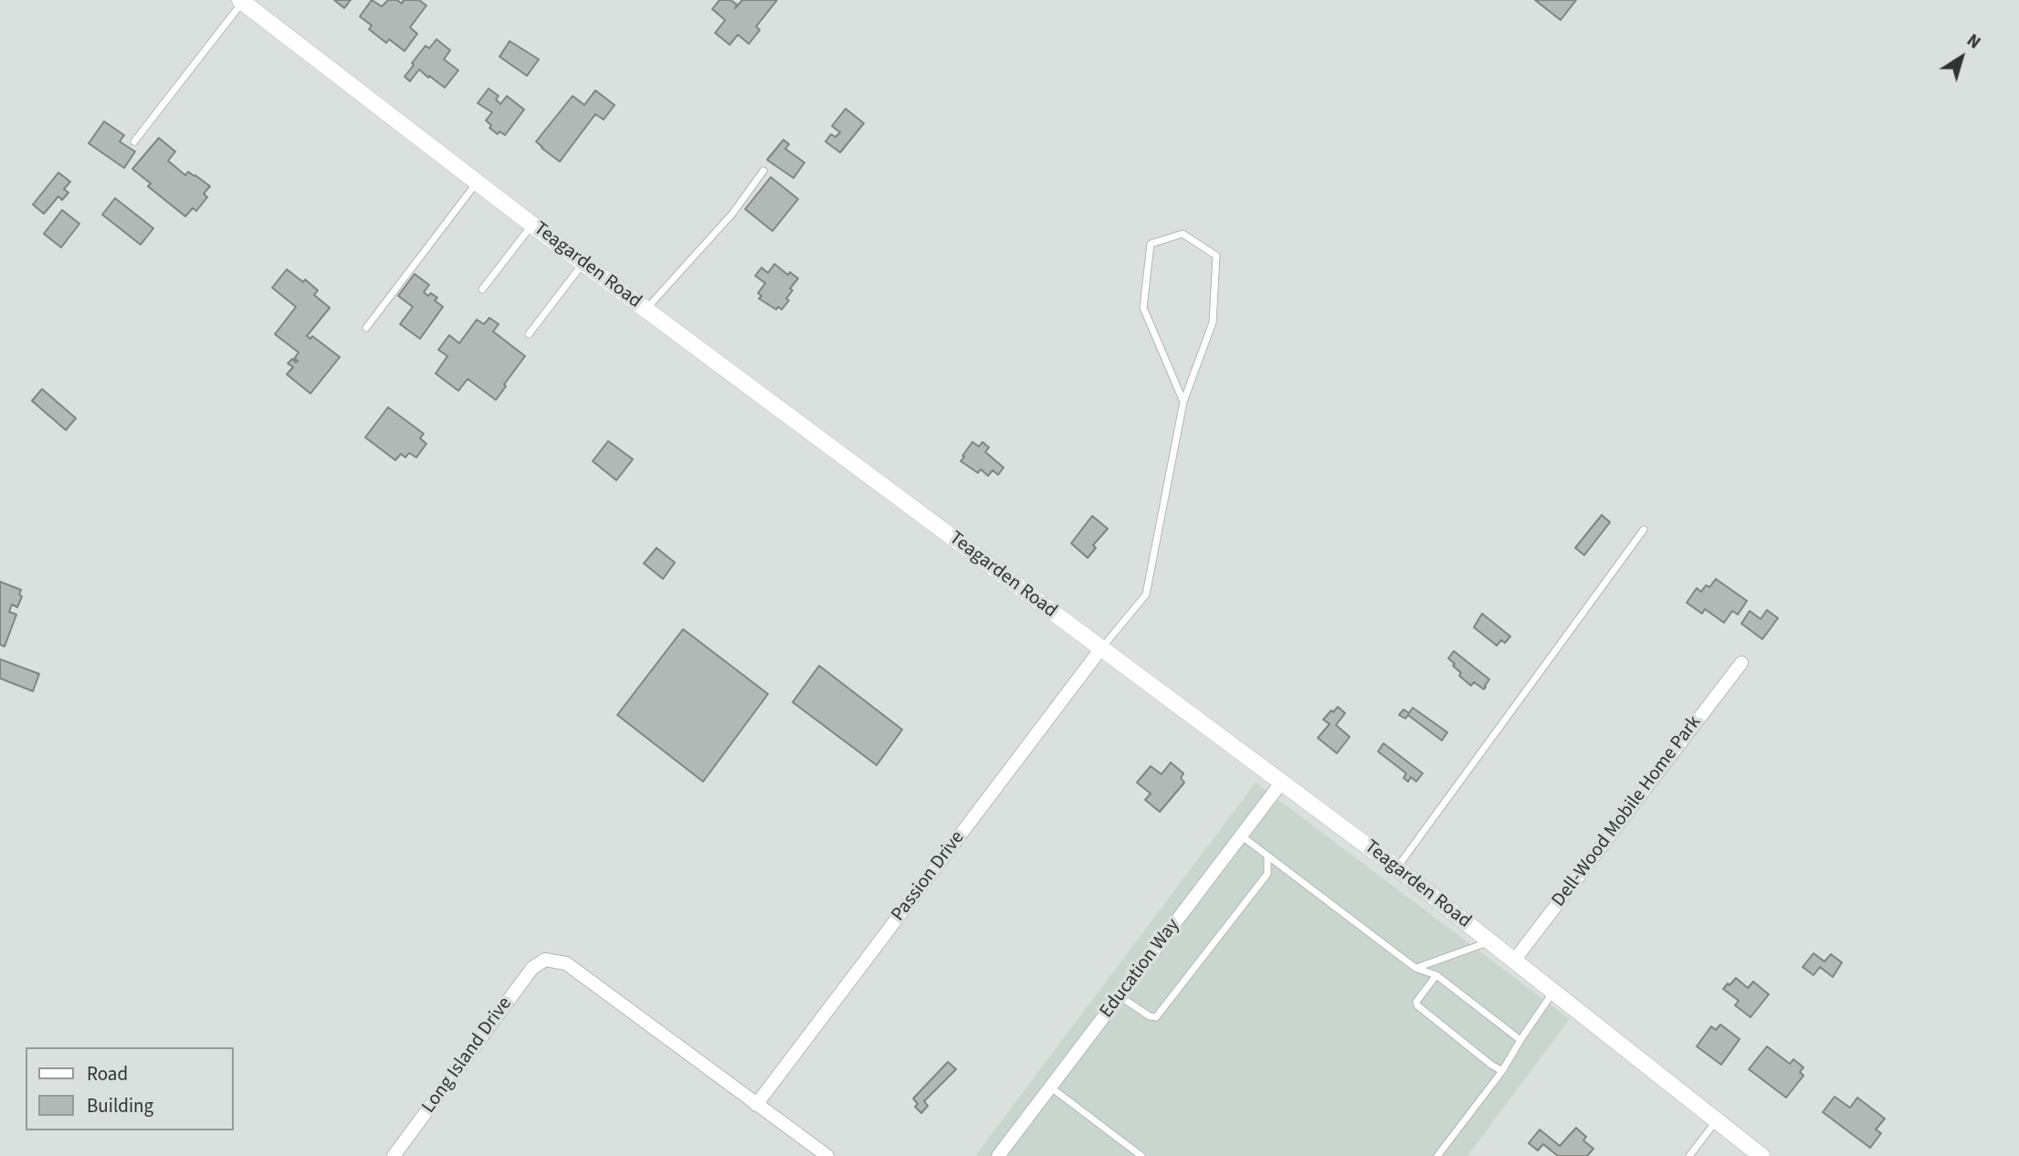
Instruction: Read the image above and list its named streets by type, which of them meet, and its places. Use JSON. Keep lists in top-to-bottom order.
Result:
{
  "streets": {
    "street": [
      "Teagarden Road",
      "Dell-Wood Mobile Home Park",
      "Passion Drive",
      "Education Way",
      "Long Island Drive"
    ]
  },
  "crossings": [
    ["Teagarden Road", "Dell-Wood Mobile Home Park"],
    ["Teagarden Road", "Passion Drive"],
    ["Teagarden Road", "Education Way"],
    ["Passion Drive", "Long Island Drive"]
  ],
  "legend": ["Road", "Building"],
  "north": "top right"
}
